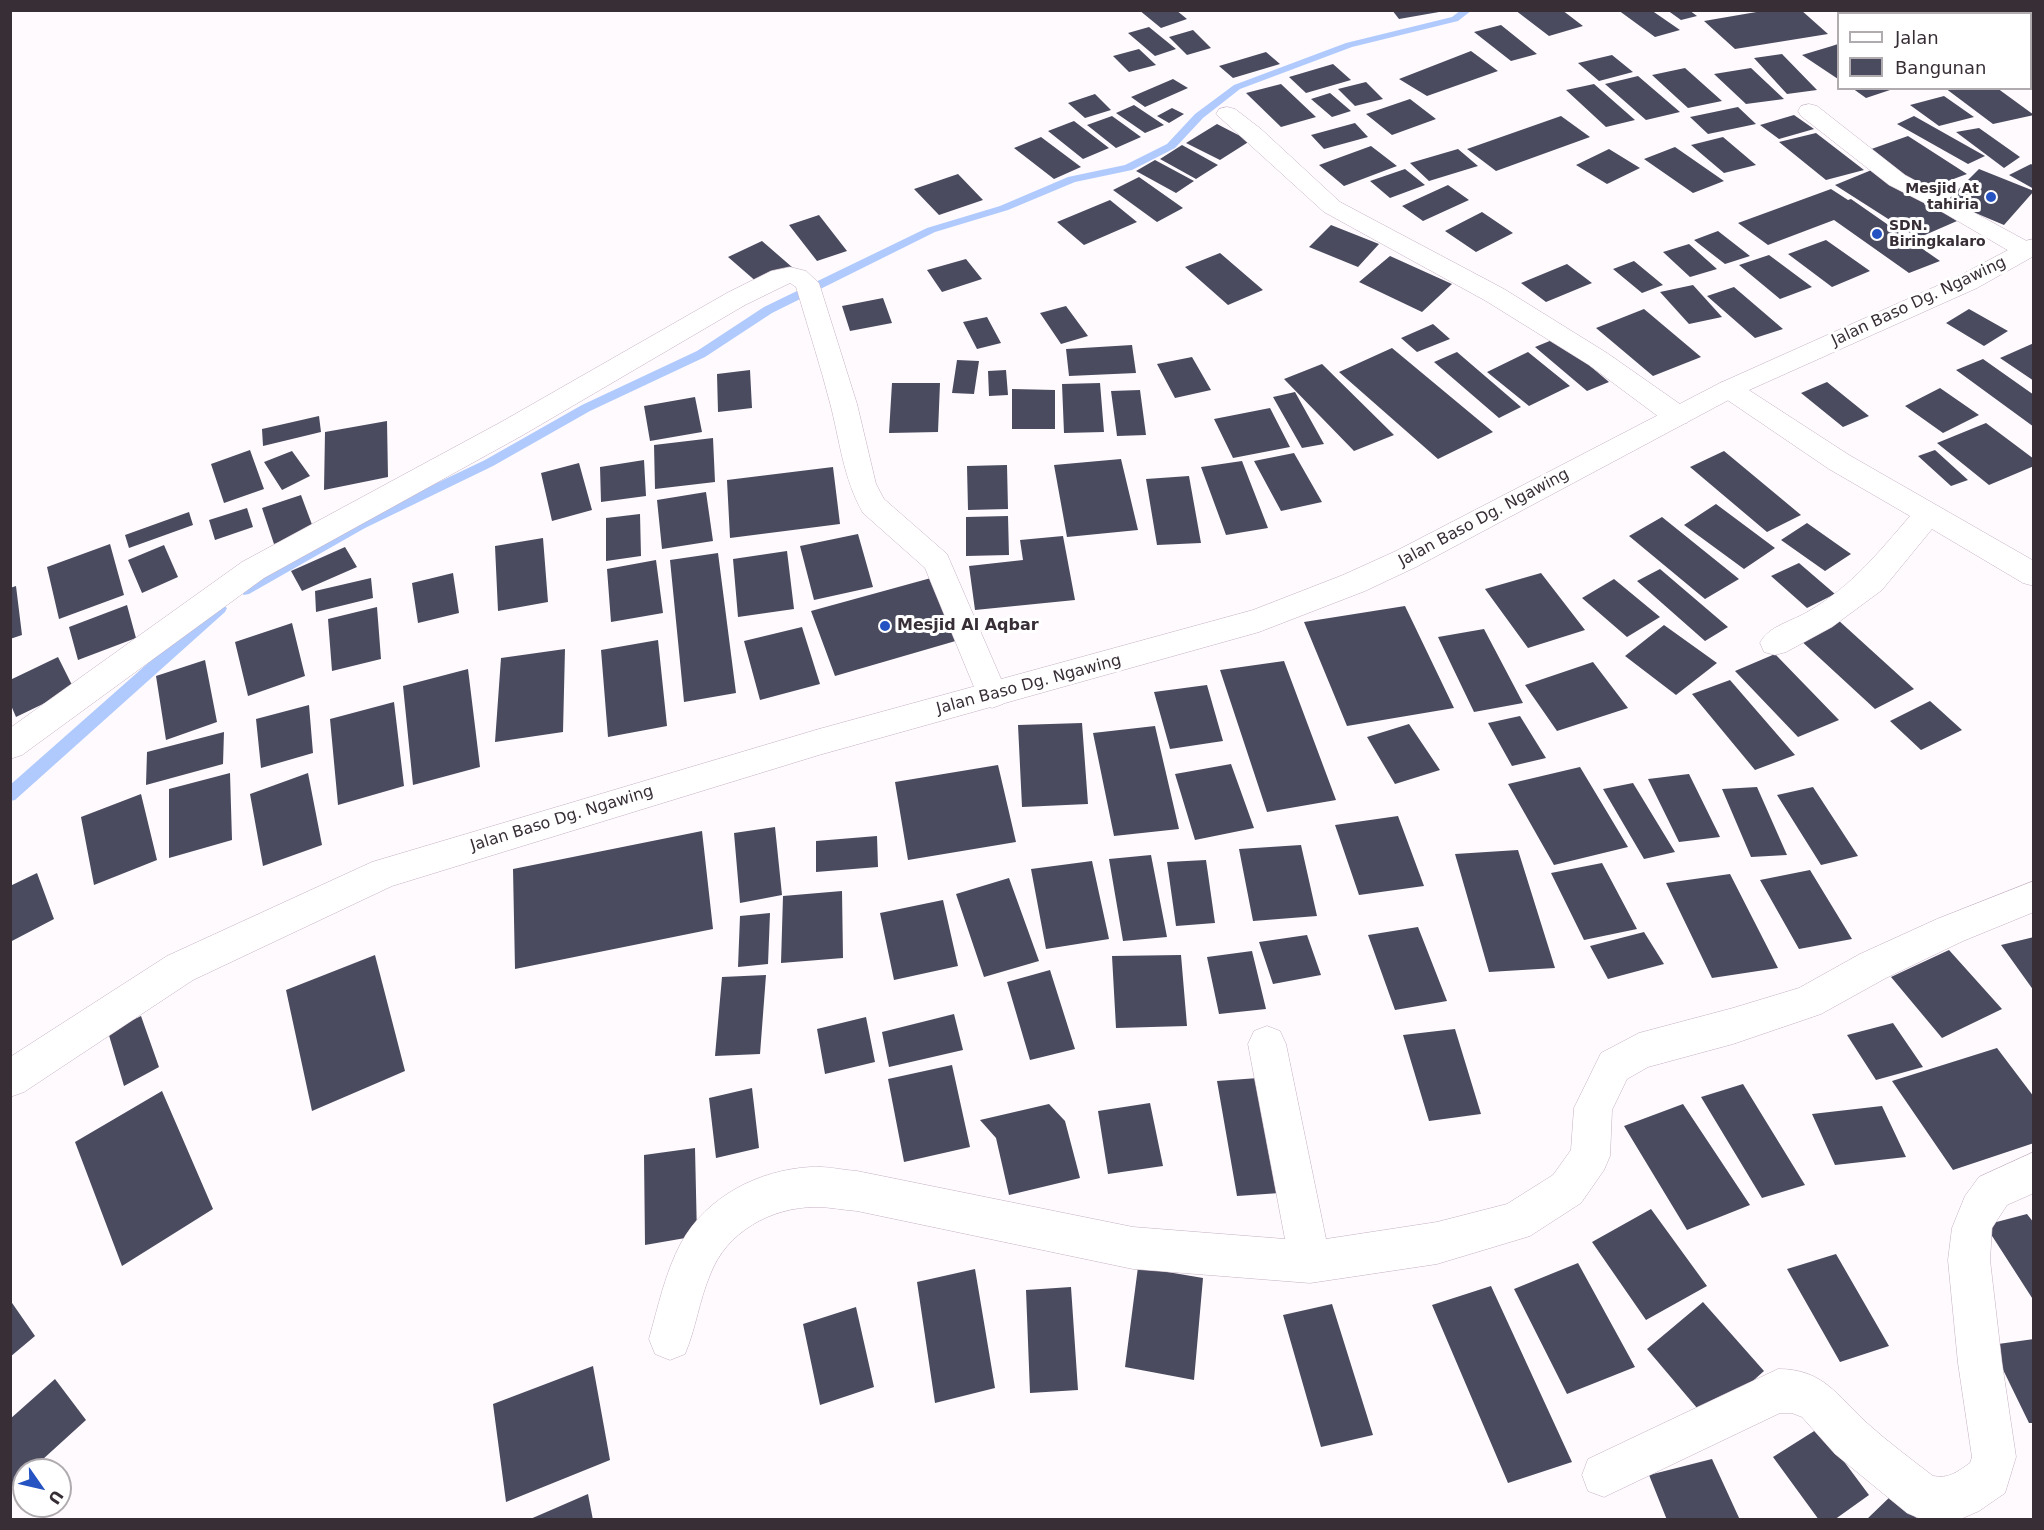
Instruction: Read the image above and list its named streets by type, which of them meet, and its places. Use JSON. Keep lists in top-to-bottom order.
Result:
{
  "streets": {
    "street": ["Jalan Baso Dg. Ngawing"]
  },
  "places": ["Mesjid At tahiria", "SDN. Biringkalaro", "Mesjid Al Aqbar"],
  "legend": ["Jalan", "Bangunan"],
  "north": "bottom right"
}
